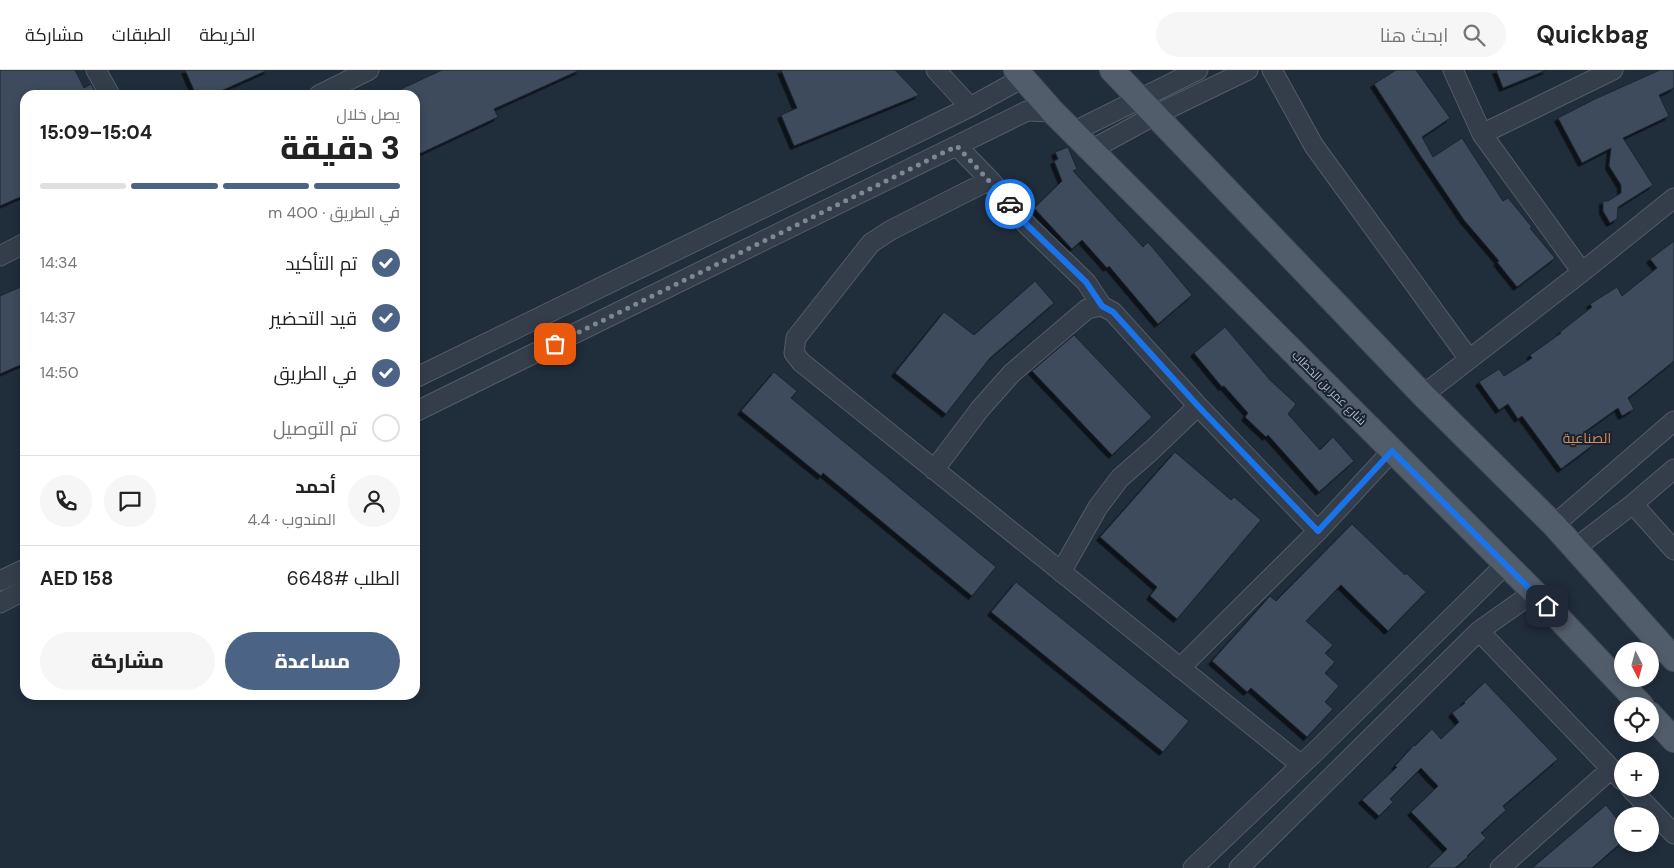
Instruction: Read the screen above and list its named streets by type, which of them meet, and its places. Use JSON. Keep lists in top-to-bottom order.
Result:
{
  "streets": {
    "main road": ["شارع عمر بن الخطاب"]
  },
  "districts": ["الصناعية"],
  "north": "bottom",
  "page": {
    "header": "Quickbag",
    "search": "ابحث هنا",
    "nav": ["الخريطة", "الطبقات", "مشاركة"],
    "heading": ["3 دقيقة", "يصل خلال", "15:04–15:09"],
    "panel": [
      "أحمد",
      "المندوب · 4.4",
      "الطلب #6648",
      "AED 158"
    ],
    "bar": "في الطريق · 400 m",
    "list": [
      ["تم التأكيد", "14:34"],
      ["قيد التحضير", "14:37"],
      ["في الطريق", "14:50"],
      "تم التوصيل"
    ],
    "buttons": ["مساعدة", "مشاركة"],
    "map_buttons": ["+", "−"]
  }
}
